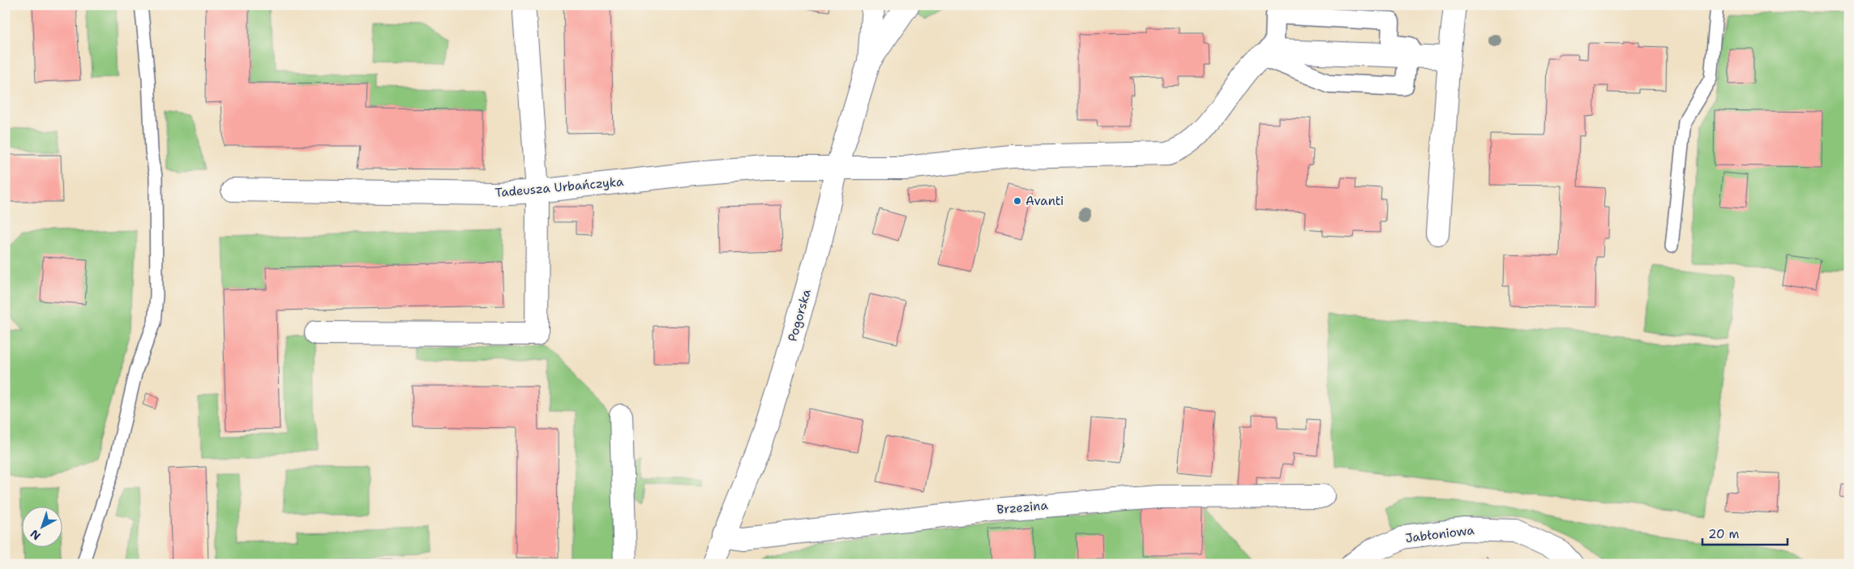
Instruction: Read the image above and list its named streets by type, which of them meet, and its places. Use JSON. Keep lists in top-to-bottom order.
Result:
{
  "streets": {
    "street": [
      "Tadeusza Urbańczyka",
      "Pogorska",
      "Brzezina",
      "Jabłoniowa"
    ]
  },
  "crossings": [
    ["Tadeusza Urbańczyka", "Pogorska"],
    ["Pogorska", "Brzezina"]
  ],
  "places": ["Avanti"],
  "scale_bar": "20 m",
  "north": "bottom left"
}
